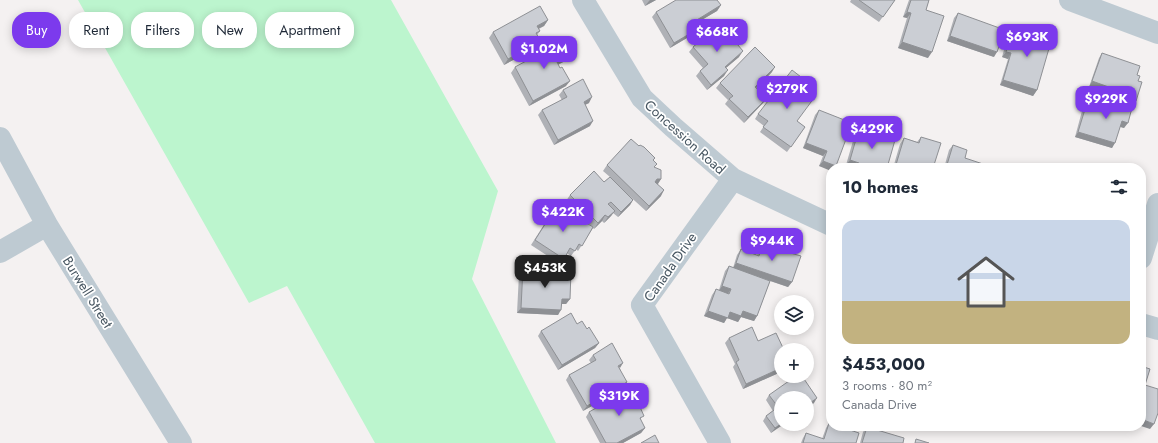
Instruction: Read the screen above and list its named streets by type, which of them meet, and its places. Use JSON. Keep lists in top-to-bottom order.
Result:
{
  "streets": {
    "street": ["Concession Road", "Canada Drive", "Burwell Street"]
  },
  "crossings": [
    ["Concession Road", "Canada Drive"]
  ],
  "page": {
    "chip": [
      "Buy",
      "Rent",
      "Filters",
      "New",
      "Apartment"
    ],
    "price": [
      "$668K",
      "$693K",
      "$1.02M",
      "$279K",
      "$929K",
      "$429K",
      "$422K",
      "$944K",
      "$453K",
      "$319K"
    ],
    "heading": "10 homes",
    "list": [
      {
        "name": "$453,000",
        "note": "3 rooms · 80 m² · Canada Drive"
      }
    ],
    "map_buttons": ["+", "−"]
  }
}
